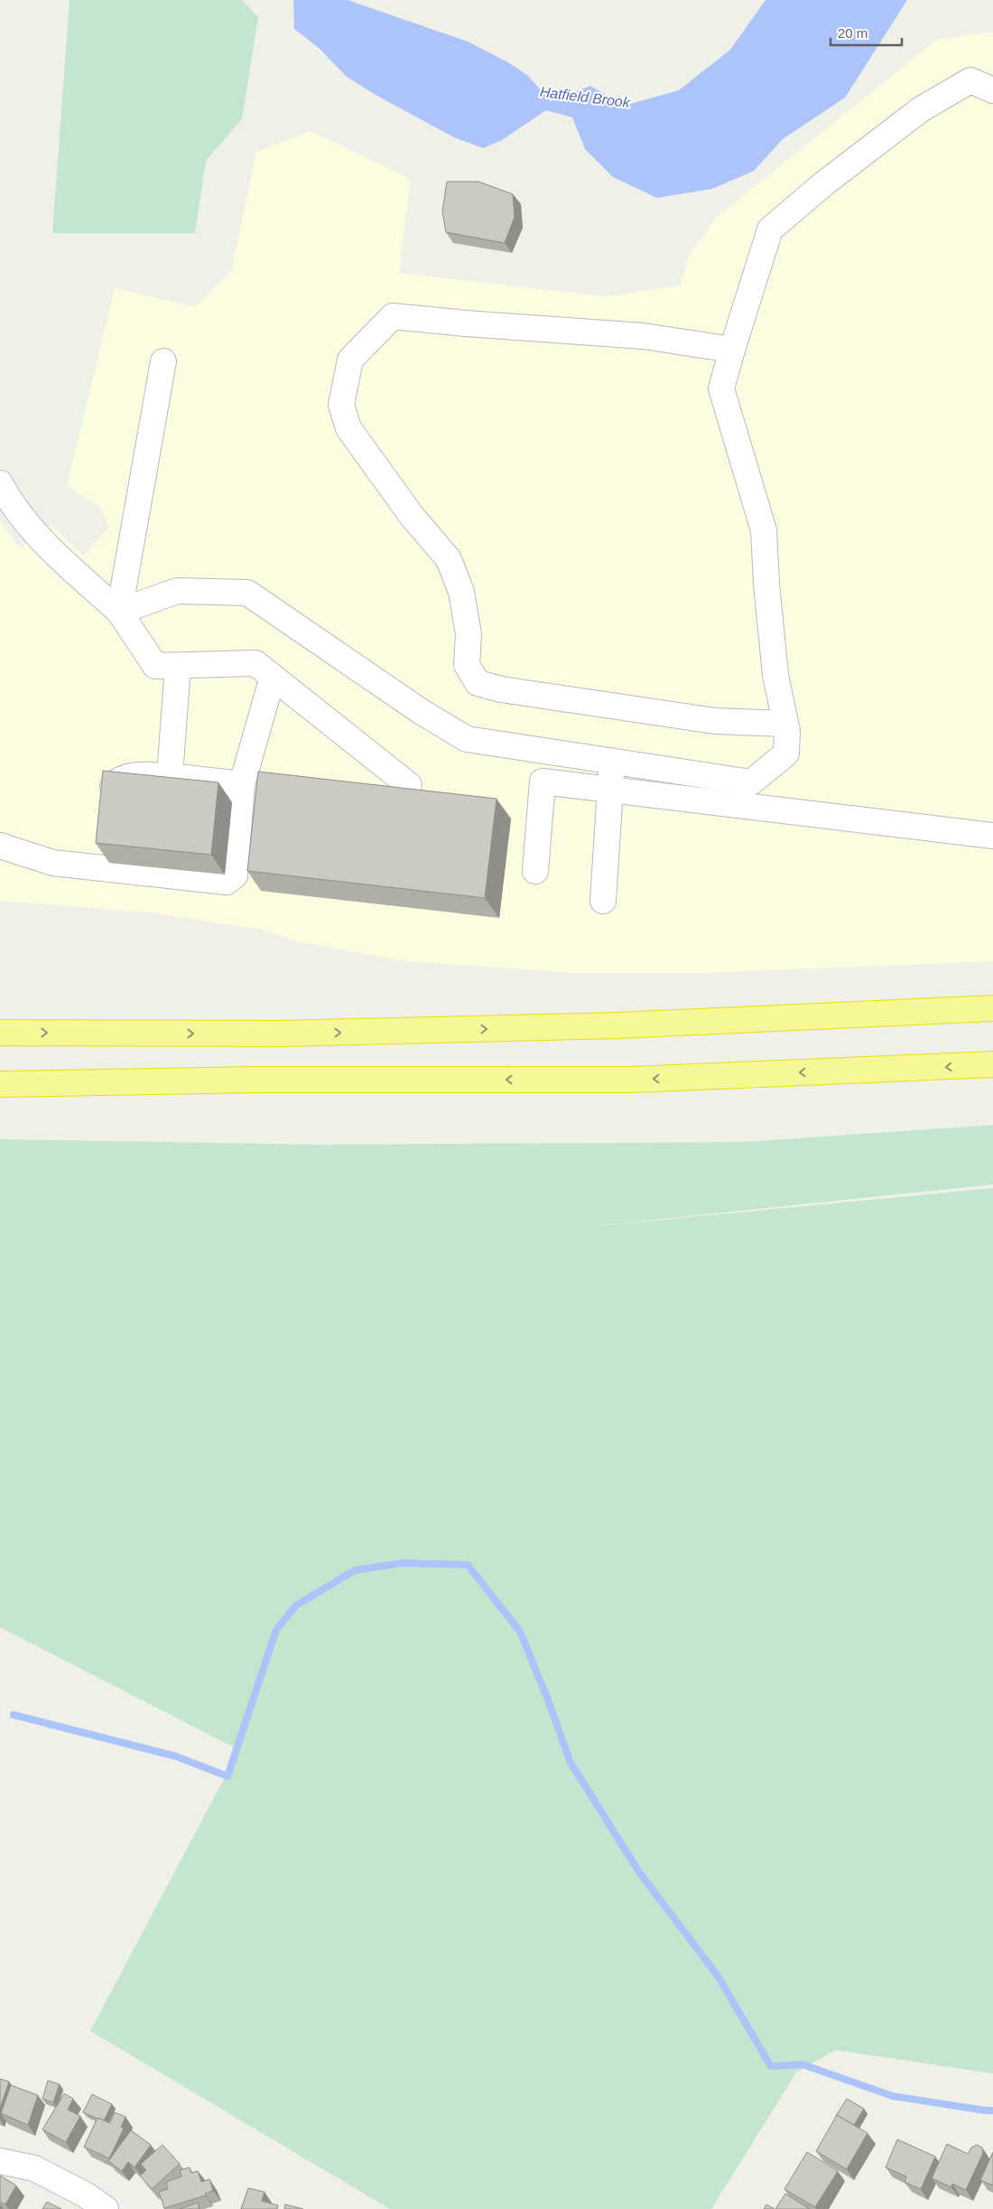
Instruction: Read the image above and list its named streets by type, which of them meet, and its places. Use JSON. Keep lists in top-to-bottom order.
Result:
{
  "water": ["Hatfield Brook"],
  "scale_bar": "20 m"
}
